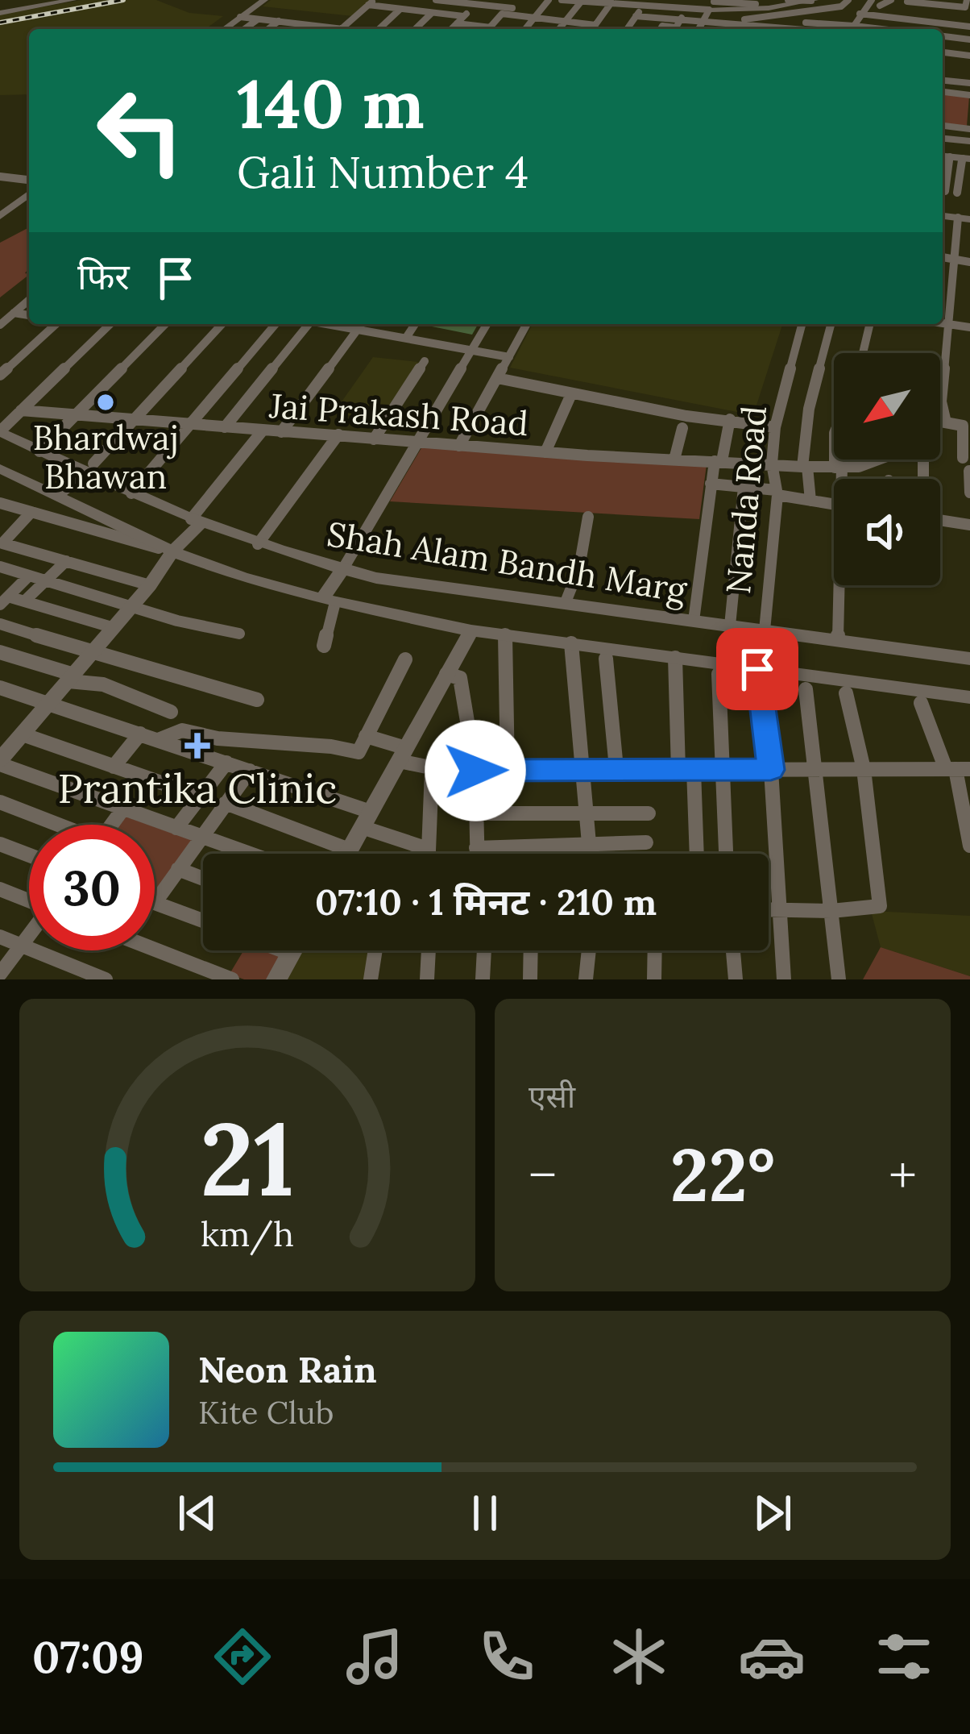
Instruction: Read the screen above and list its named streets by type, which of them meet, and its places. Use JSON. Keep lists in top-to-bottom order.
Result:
{
  "streets": {
    "street": ["Jai Prakash Road", "Nanda Road", "Shah Alam Bandh Marg"]
  },
  "crossings": [
    ["Jai Prakash Road", "Nanda Road"],
    ["Nanda Road", "Shah Alam Bandh Marg"]
  ],
  "places": {
    "other": ["Bhardwaj Bhawan"],
    "health": ["Prantika Clinic"]
  },
  "north": "bottom left",
  "page": {
    "turn": ["140 m", "Gali Number 4"],
    "then": "फिर",
    "limit": "30",
    "trip": "07:10 · 1 मिनट · 210 m",
    "tile": "एसी",
    "heat": ["−", "22°", "+"],
    "song": ["Neon Rain", "Kite Club"],
    "tabs": "07:09",
    "gauge": ["21", "km/h"]
  }
}
